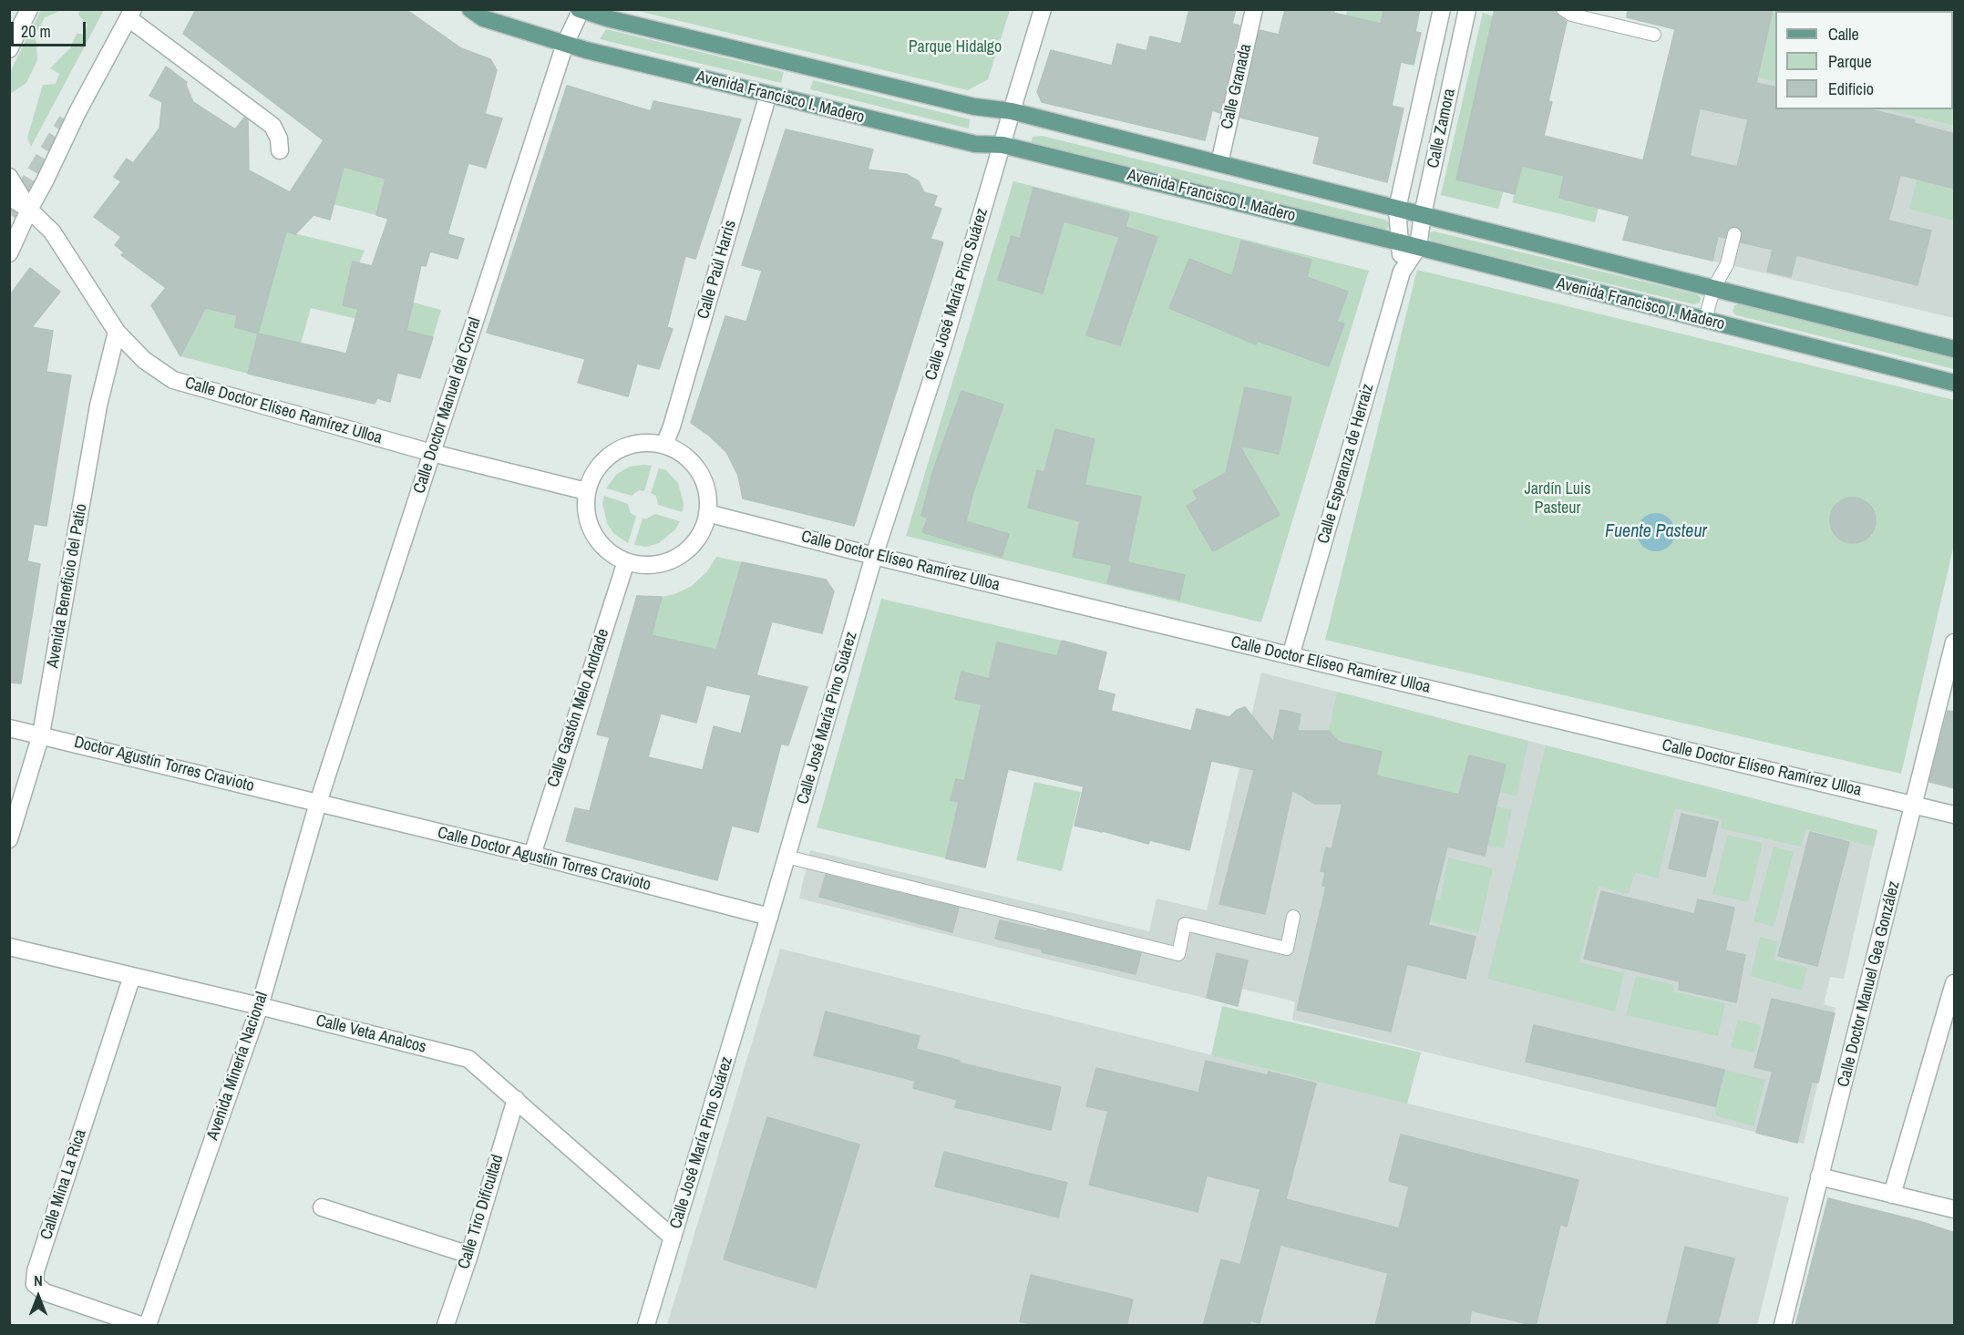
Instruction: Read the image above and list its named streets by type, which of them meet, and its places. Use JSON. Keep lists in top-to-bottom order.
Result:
{
  "streets": {
    "main road": ["Avenida Francisco I. Madero"],
    "street": [
      "Calle Granada",
      "Calle Zamora",
      "Calle Paúl Harris",
      "Calle José María Pino Suárez",
      "Calle Doctor Manuel del Corral",
      "Calle Doctor Elíseo Ramírez Ulloa",
      "Calle Esperanza de Herraiz",
      "Avenida Beneficio del Patio",
      "Calle Gastón Melo Andrade",
      "Doctor Agustín Torres Cravioto",
      "Calle Doctor Agustín Torres Cravioto",
      "Calle Doctor Manuel Gea González",
      "Calle Veta Analcos",
      "Avenida Minería Nacional",
      "Calle Mina La Rica",
      "Calle Tiro Dificultad"
    ]
  },
  "crossings": [
    ["Calle Granada", "Avenida Francisco I. Madero"],
    ["Avenida Francisco I. Madero", "Calle Zamora"],
    ["Avenida Francisco I. Madero", "Calle Paúl Harris"],
    ["Avenida Francisco I. Madero", "Calle José María Pino Suárez"],
    ["Avenida Francisco I. Madero", "Calle Doctor Manuel del Corral"],
    ["Avenida Francisco I. Madero", "Calle Esperanza de Herraiz"],
    ["Calle Zamora", "Calle Esperanza de Herraiz"],
    ["Calle Paúl Harris", "Calle Doctor Elíseo Ramírez Ulloa"],
    ["Calle Paúl Harris", "Calle Gastón Melo Andrade"],
    ["Calle José María Pino Suárez", "Calle Doctor Elíseo Ramírez Ulloa"],
    ["Calle José María Pino Suárez", "Calle Doctor Agustín Torres Cravioto"],
    ["Calle José María Pino Suárez", "Calle Veta Analcos"],
    ["Calle Doctor Manuel del Corral", "Calle Doctor Elíseo Ramírez Ulloa"],
    ["Calle Doctor Manuel del Corral", "Doctor Agustín Torres Cravioto"],
    ["Calle Doctor Manuel del Corral", "Calle Doctor Agustín Torres Cravioto"],
    ["Calle Doctor Manuel del Corral", "Avenida Minería Nacional"],
    ["Calle Doctor Elíseo Ramírez Ulloa", "Calle Esperanza de Herraiz"],
    ["Calle Doctor Elíseo Ramírez Ulloa", "Avenida Beneficio del Patio"],
    ["Calle Doctor Elíseo Ramírez Ulloa", "Calle Gastón Melo Andrade"],
    ["Calle Doctor Elíseo Ramírez Ulloa", "Calle Doctor Manuel Gea González"],
    ["Avenida Beneficio del Patio", "Doctor Agustín Torres Cravioto"],
    ["Calle Gastón Melo Andrade", "Calle Doctor Agustín Torres Cravioto"],
    ["Doctor Agustín Torres Cravioto", "Calle Doctor Agustín Torres Cravioto"],
    ["Doctor Agustín Torres Cravioto", "Avenida Minería Nacional"],
    ["Calle Doctor Agustín Torres Cravioto", "Avenida Minería Nacional"],
    ["Calle Veta Analcos", "Avenida Minería Nacional"],
    ["Calle Veta Analcos", "Calle Mina La Rica"],
    ["Calle Veta Analcos", "Calle Tiro Dificultad"]
  ],
  "water": ["Fuente Pasteur"],
  "parks": ["Parque Hidalgo", "Jardín Luis Pasteur"],
  "legend": ["Calle", "Parque", "Edificio"],
  "scale_bar": "20 m",
  "north": "top"
}
